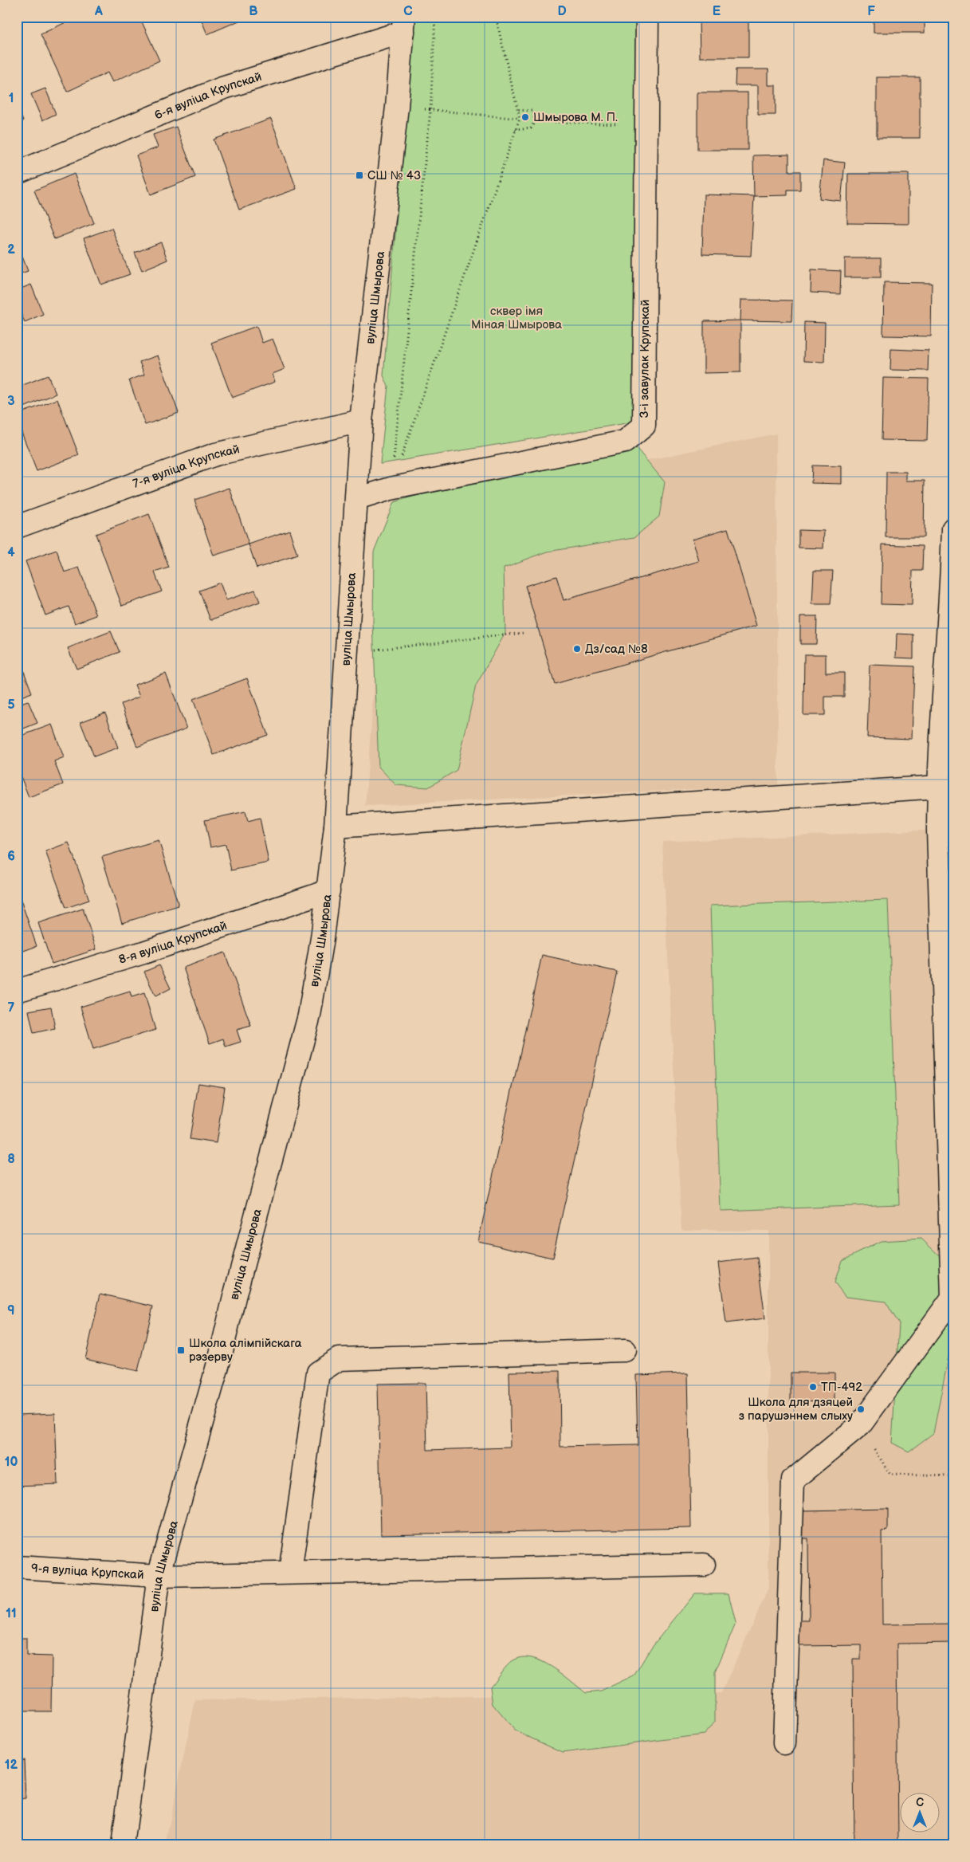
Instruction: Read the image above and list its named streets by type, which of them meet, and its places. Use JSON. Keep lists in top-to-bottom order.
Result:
{
  "streets": {
    "street": [
      "6-я вуліца Крупскай",
      "вуліца Шмырова",
      "3-і завулак Крупскай",
      "7-я вуліца Крупскай",
      "8-я вуліца Крупскай",
      "9-я вуліца Крупскай"
    ]
  },
  "crossings": [
    ["6-я вуліца Крупскай", "вуліца Шмырова"],
    ["вуліца Шмырова", "3-і завулак Крупскай"],
    ["вуліца Шмырова", "7-я вуліца Крупскай"],
    ["вуліца Шмырова", "8-я вуліца Крупскай"],
    ["вуліца Шмырова", "9-я вуліца Крупскай"]
  ],
  "parks": ["сквер імя Міная Шмырова"],
  "places": {
    "other": [
      "Шмырова М. П.",
      "Дз/сад №8",
      "ТП-492",
      "Школа для дзяцей з парушэннем слыху"
    ],
    "transit": ["СШ № 43", "Школа алімпійскага рэзерву"]
  },
  "north": "top",
  "grid": {
    "columns": [
      "A",
      "B",
      "C",
      "D",
      "E",
      "F"
    ],
    "rows": [
      "1",
      "2",
      "3",
      "4",
      "5",
      "6",
      "7",
      "8",
      "9",
      "10",
      "11",
      "12"
    ]
  }
}
